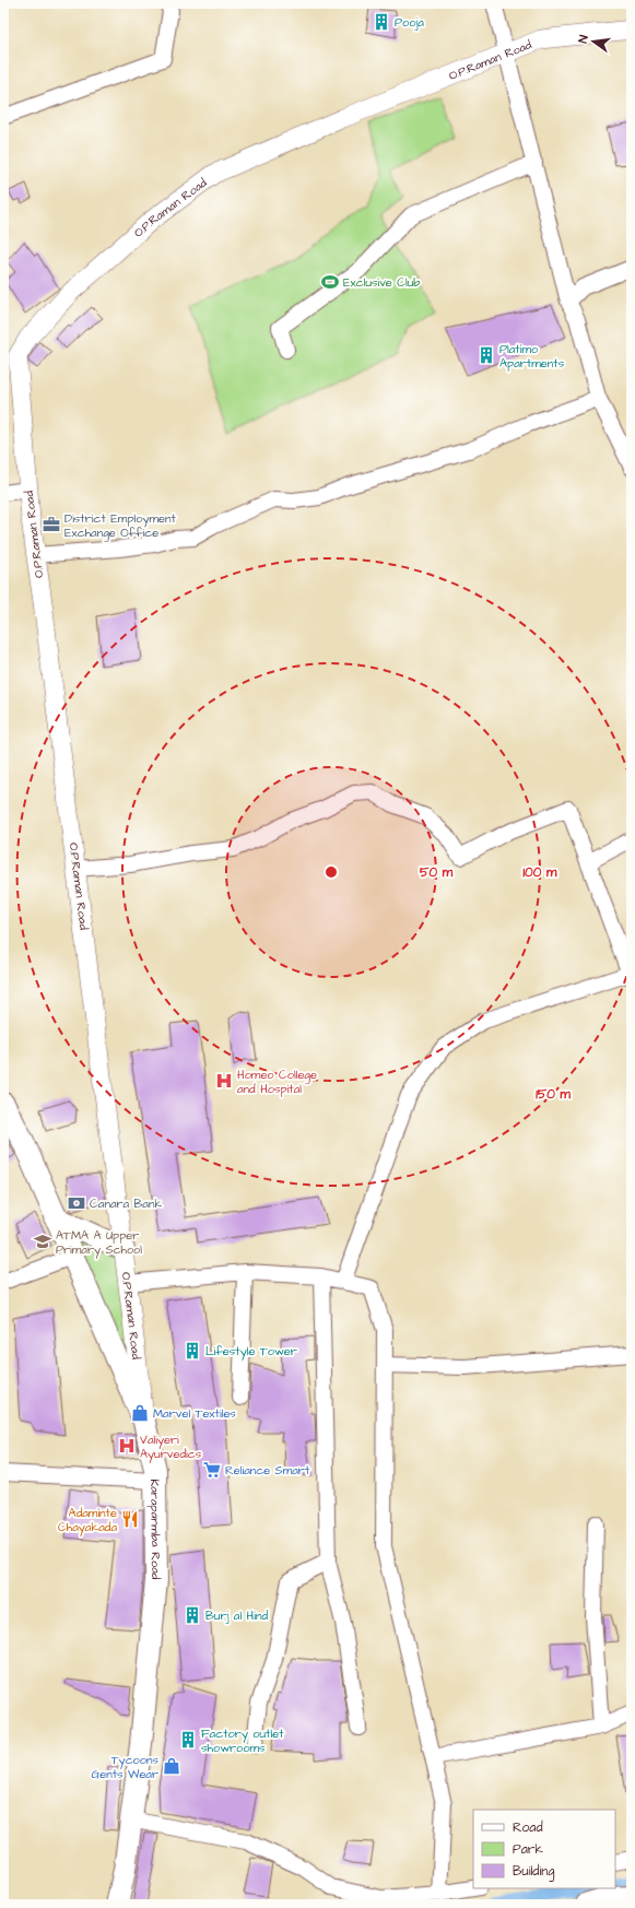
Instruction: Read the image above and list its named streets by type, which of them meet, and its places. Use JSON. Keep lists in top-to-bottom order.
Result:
{
  "streets": {
    "main road": ["Karaparmba Road"],
    "street": ["O.P.Raman Road"]
  },
  "crossings": [
    ["O.P.Raman Road", "Karaparmba Road"]
  ],
  "places": {
    "building": [
      "Pooja",
      "Platimo Apartments",
      "Lifestyle Tower",
      "Burj al Hind",
      "Factory outlet showrooms"
    ],
    "sports": ["Exclusive Club"],
    "office": ["District Employment Exchange Office"],
    "hospital": ["Homeo College and Hospital", "Valiyeri Ayurvedics"],
    "bank": ["Canara Bank"],
    "school or university": ["ATMA A Upper Primary School"],
    "shop": ["Marvel Textiles", "Tycoons Gents Wear"],
    "supermarket": ["Reliance Smart"],
    "restaurant": ["Adaminte Chayakada"]
  },
  "legend": ["Road", "Park", "Building"],
  "north": "left",
  "rings": ["50 m", "100 m", "150 m"]
}
